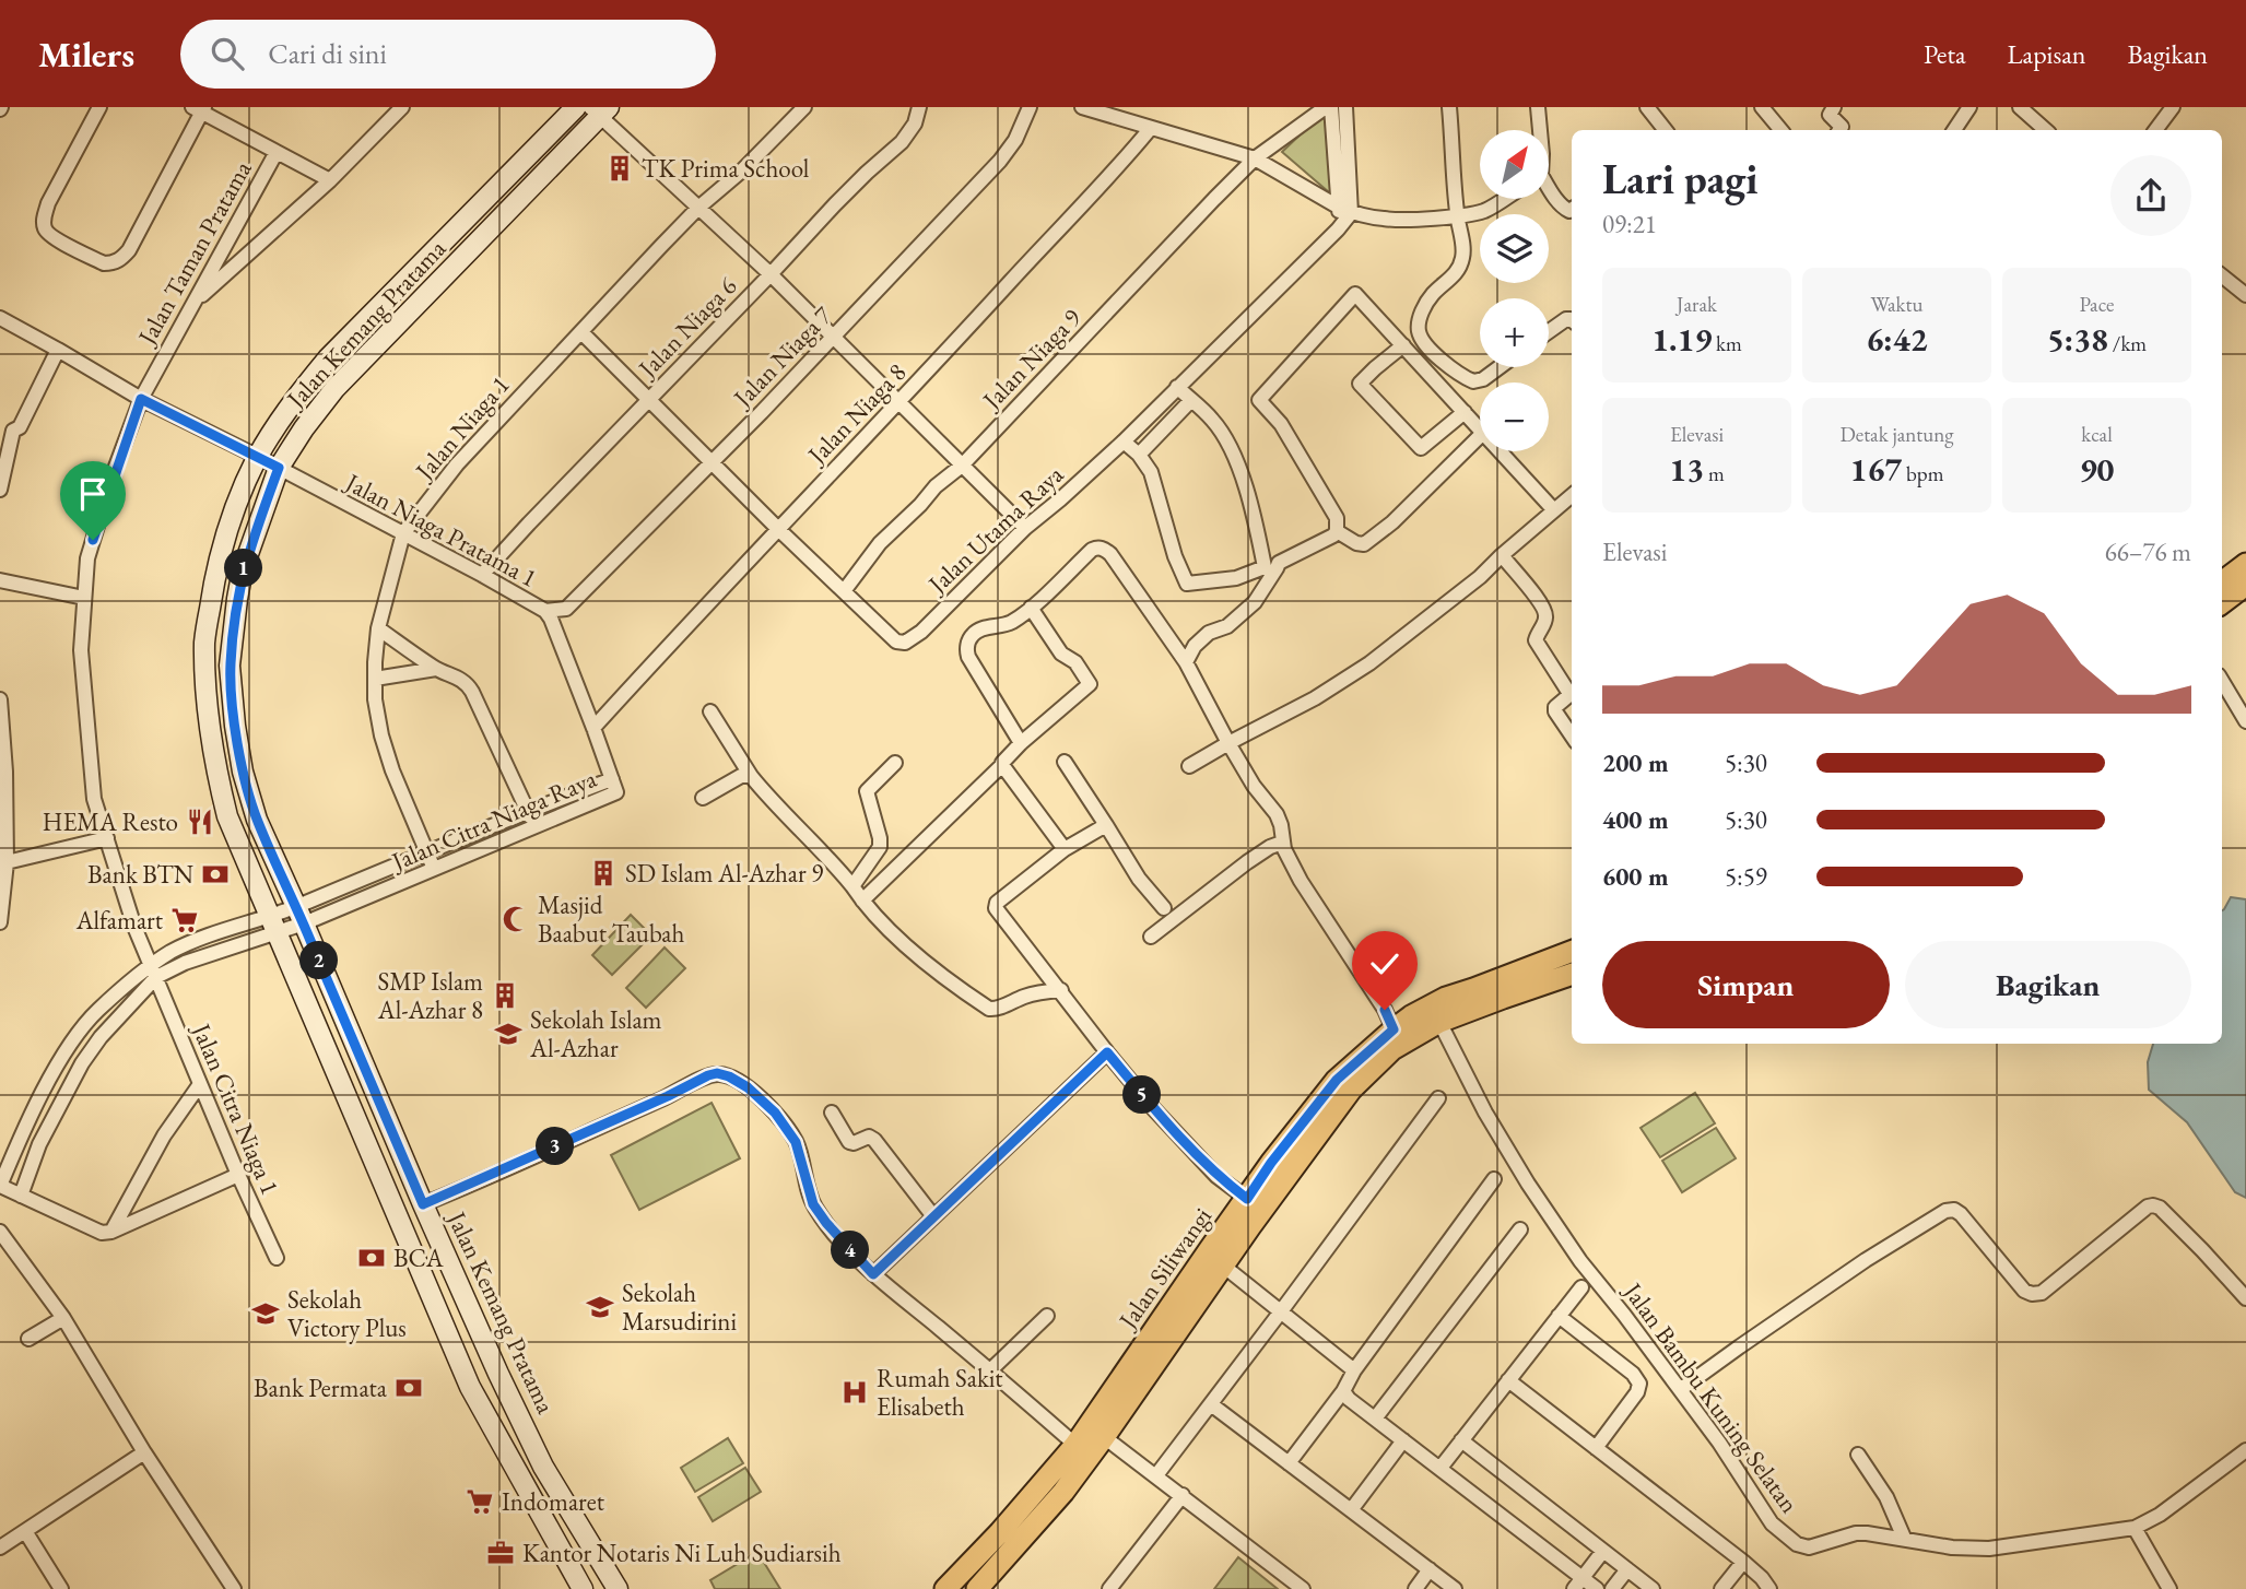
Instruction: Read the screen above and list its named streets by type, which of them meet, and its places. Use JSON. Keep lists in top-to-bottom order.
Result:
{
  "streets": {
    "main road": ["Jalan Siliwangi"],
    "street": [
      "Jalan Taman Pratama",
      "Jalan Kemang Pratama",
      "Jalan Niaga 6",
      "Jalan Niaga 7",
      "Jalan Niaga 9",
      "Jalan Niaga 8",
      "Jalan Niaga 1",
      "Jalan Utama Raya",
      "Jalan Niaga Pratama 1",
      "Jalan Citra Niaga Raya",
      "Jalan Citra Niaga 1",
      "Jalan Bambu Kuning Selatan"
    ]
  },
  "crossings": [
    ["Jalan Taman Pratama", "Jalan Niaga Pratama 1"],
    ["Jalan Taman Pratama", "Jalan Citra Niaga 1"],
    ["Jalan Kemang Pratama", "Jalan Niaga Pratama 1"],
    ["Jalan Kemang Pratama", "Jalan Citra Niaga Raya"],
    ["Jalan Niaga 6", "Jalan Niaga Pratama 1"],
    ["Jalan Niaga 7", "Jalan Niaga Pratama 1"],
    ["Jalan Niaga 9", "Jalan Utama Raya"],
    ["Jalan Niaga 8", "Jalan Niaga Pratama 1"],
    ["Jalan Niaga 1", "Jalan Niaga Pratama 1"],
    ["Jalan Niaga 1", "Jalan Citra Niaga Raya"],
    ["Jalan Niaga Pratama 1", "Jalan Citra Niaga Raya"],
    ["Jalan Citra Niaga Raya", "Jalan Citra Niaga 1"],
    ["Jalan Siliwangi", "Jalan Bambu Kuning Selatan"]
  ],
  "places": {
    "building": ["TK Prima School", "SD Islam Al-Azhar 9", "SMP Islam Al-Azhar 8"],
    "restaurant": ["HEMA Resto"],
    "bank": ["Bank BTN", "BCA", "Bank Permata"],
    "mosque": ["Masjid Baabut Taubah"],
    "supermarket": ["Alfamart", "Indomaret"],
    "school or university": ["Sekolah Islam Al-Azhar", "Sekolah Marsudirini", "Sekolah Victory Plus"],
    "hospital": ["Rumah Sakit Elisabeth"],
    "office": ["Kantor Notaris Ni Luh Sudiarsih"]
  },
  "north": "top right",
  "page": {
    "header": "Milers",
    "search": "Cari di sini",
    "nav": ["Peta", "Lapisan", "Bagikan"],
    "map_buttons": ["+", "−"],
    "heading": ["Lari pagi", "09:21"],
    "stats": [
      ["Jarak", "1.19 km"],
      ["Waktu", "6:42"],
      ["Pace", "5:38 /km"],
      ["Elevasi", "13 m"],
      ["Detak jantung", "167 bpm"],
      ["kcal", "90"]
    ],
    "chart": ["Elevasi", "66–76 m"],
    "pins": [
      "1",
      "2",
      "5",
      "3",
      "4"
    ],
    "list": [
      {
        "name": "200 m",
        "note": "5:30"
      },
      {
        "name": "400 m",
        "note": "5:30"
      },
      {
        "name": "600 m",
        "note": "5:59"
      }
    ],
    "buttons": ["Simpan", "Bagikan"]
  }
}
